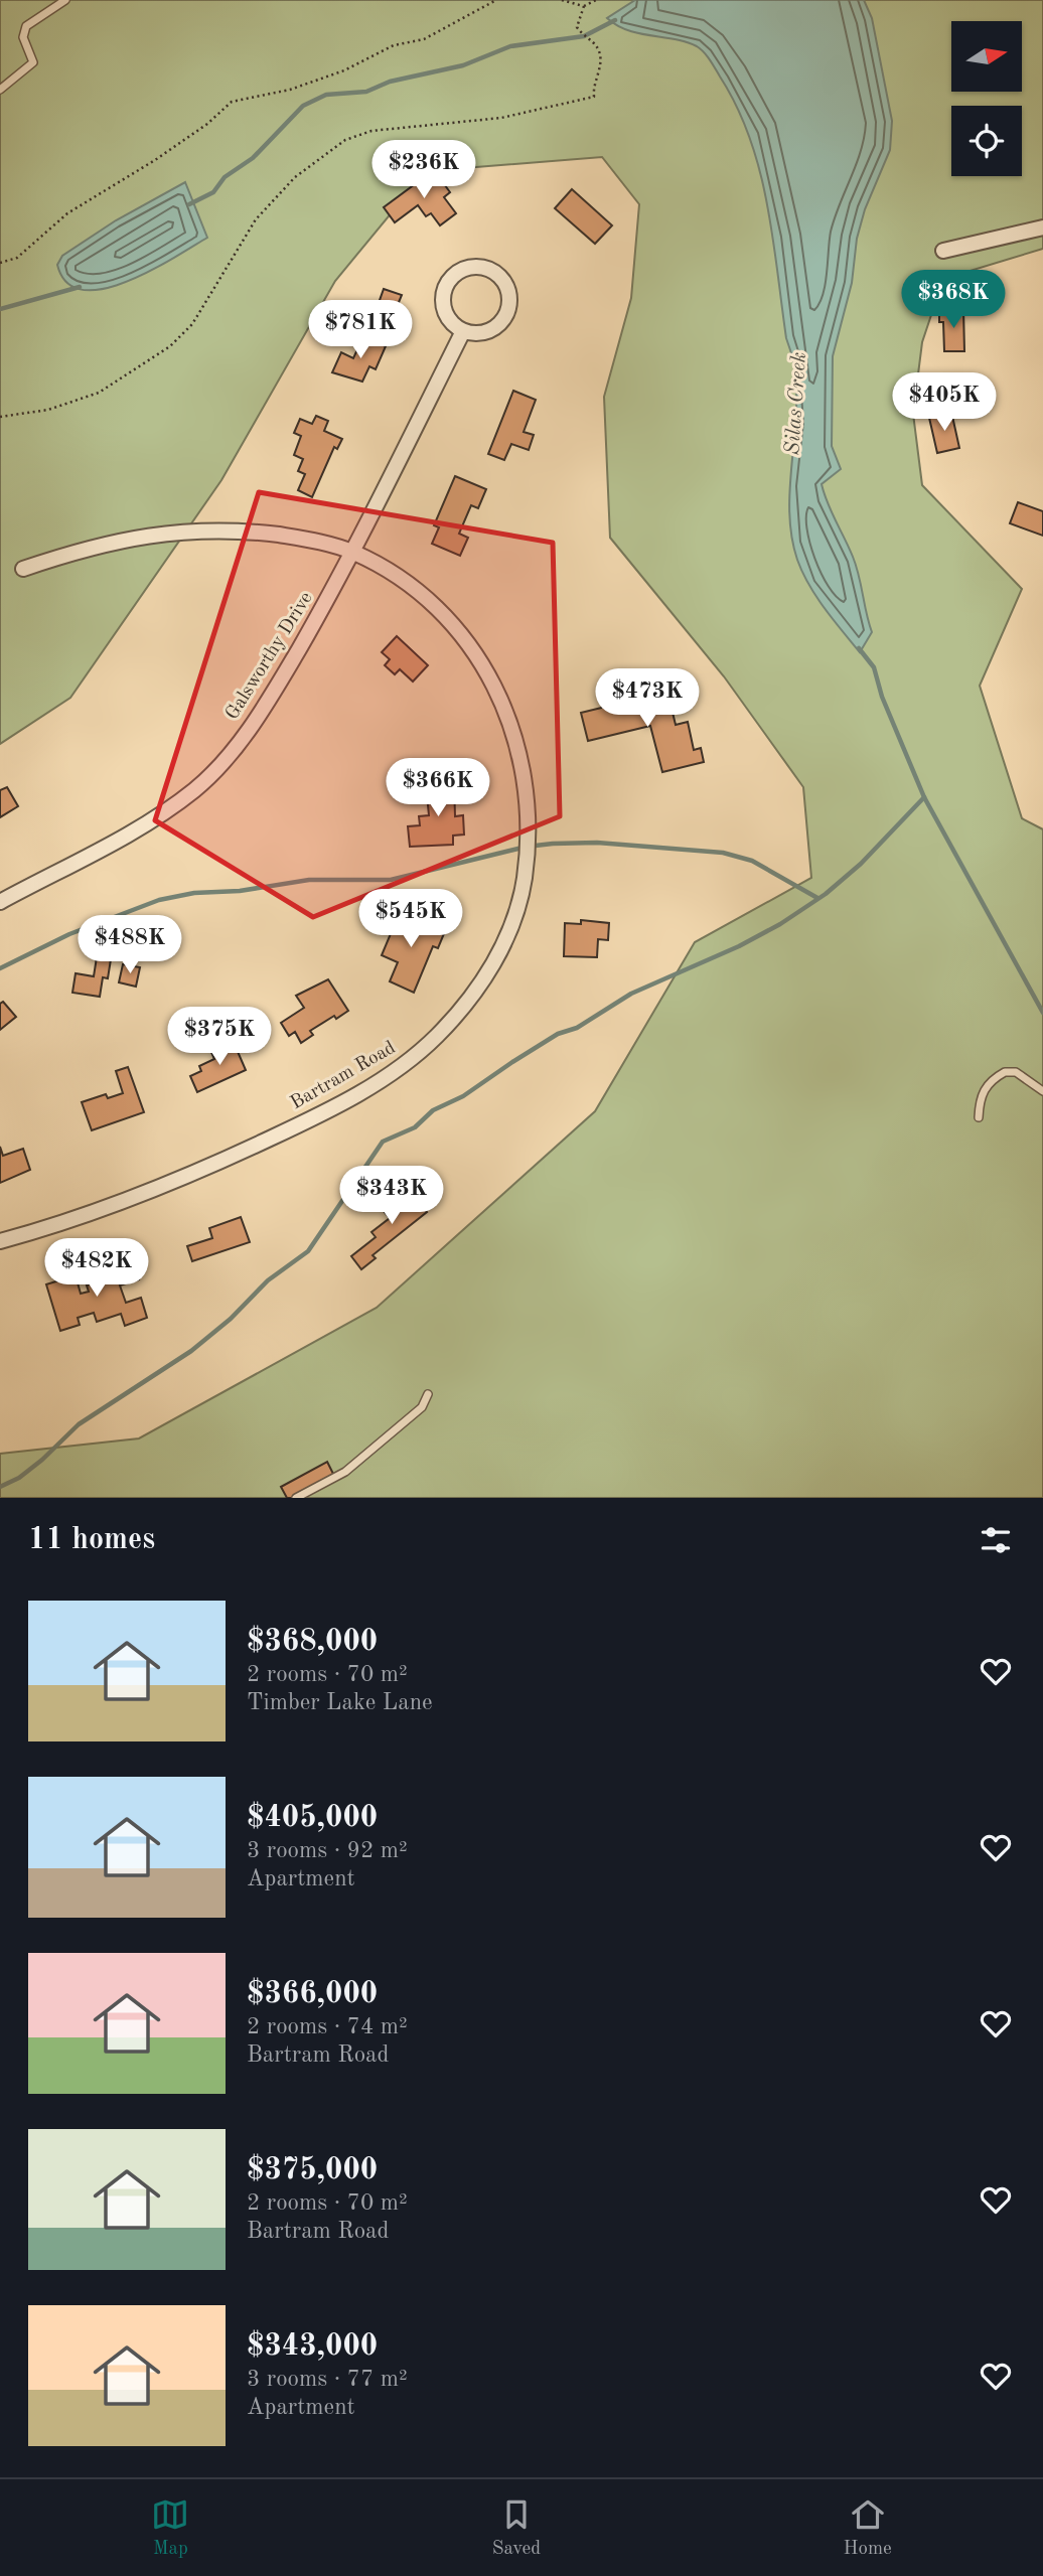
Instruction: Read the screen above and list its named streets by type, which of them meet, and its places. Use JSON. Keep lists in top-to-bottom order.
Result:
{
  "streets": {
    "street": ["Galsworthy Drive", "Bartram Road"]
  },
  "crossings": [
    ["Galsworthy Drive", "Bartram Road"]
  ],
  "water": ["Silas Creek"],
  "north": "right",
  "page": {
    "price": [
      "$236K",
      "$368K",
      "$781K",
      "$405K",
      "$473K",
      "$366K",
      "$545K",
      "$488K",
      "$375K",
      "$343K",
      "$482K"
    ],
    "heading": "11 homes",
    "list": [
      {
        "name": "$368,000",
        "note": "2 rooms · 70 m² · Timber Lake Lane"
      },
      {
        "name": "$405,000",
        "note": "3 rooms · 92 m² · Apartment"
      },
      {
        "name": "$366,000",
        "note": "2 rooms · 74 m² · Bartram Road"
      },
      {
        "name": "$375,000",
        "note": "2 rooms · 70 m² · Bartram Road"
      },
      {
        "name": "$343,000",
        "note": "3 rooms · 77 m² · Apartment"
      }
    ],
    "tabs": ["Map", "Saved", "Home"]
  }
}
